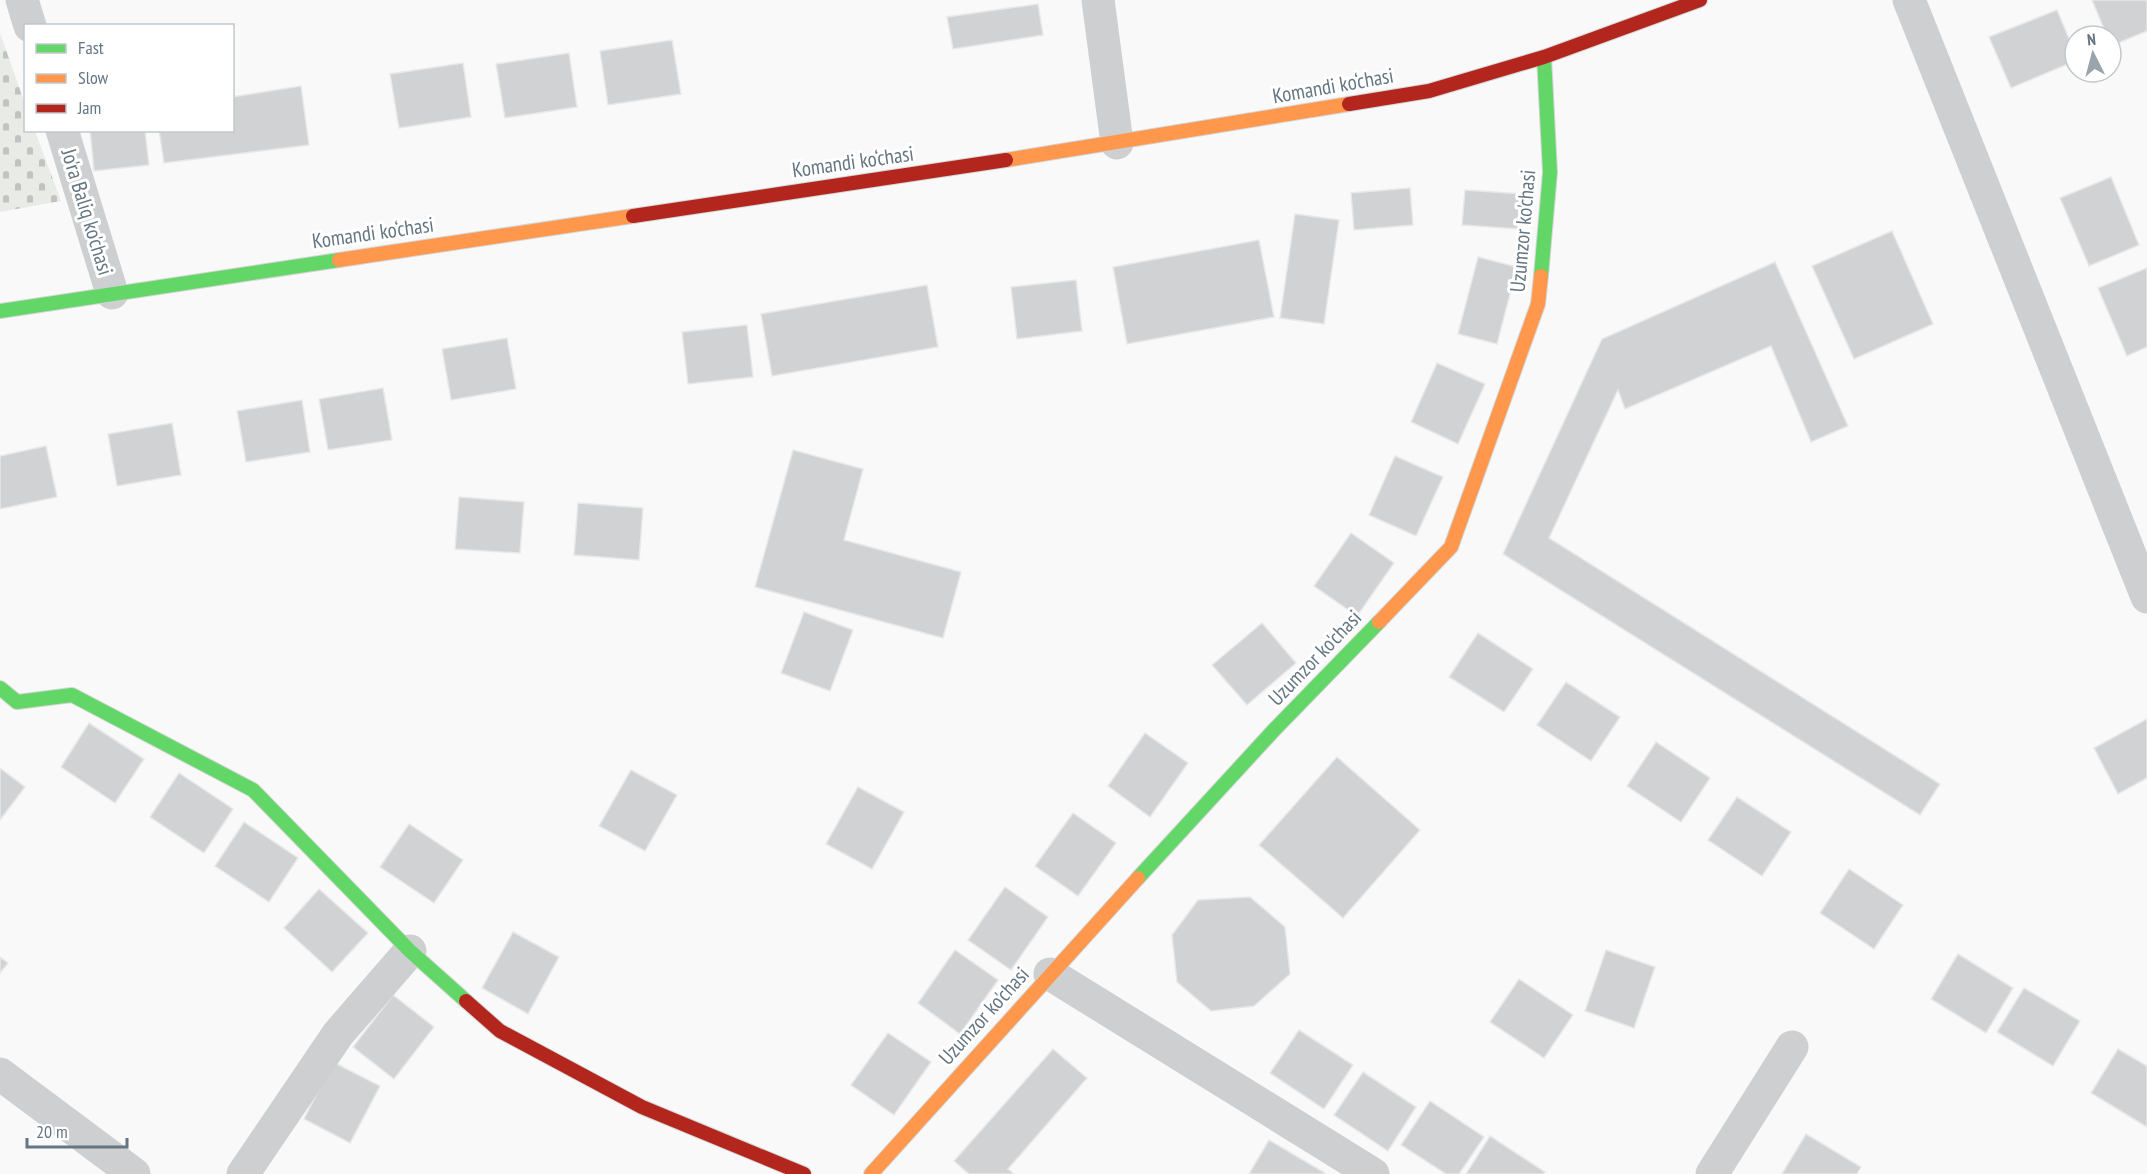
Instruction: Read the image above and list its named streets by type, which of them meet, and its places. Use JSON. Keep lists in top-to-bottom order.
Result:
{
  "streets": {
    "street": ["Komandi ko‘chasi", "Jo'ra Baliq ko'chasi", "Uzumzor ko'chasi"]
  },
  "crossings": [
    ["Komandi ko‘chasi", "Jo'ra Baliq ko'chasi"],
    ["Komandi ko‘chasi", "Uzumzor ko'chasi"]
  ],
  "legend": ["Fast", "Slow", "Jam"],
  "scale_bar": "20 m",
  "north": "top"
}
